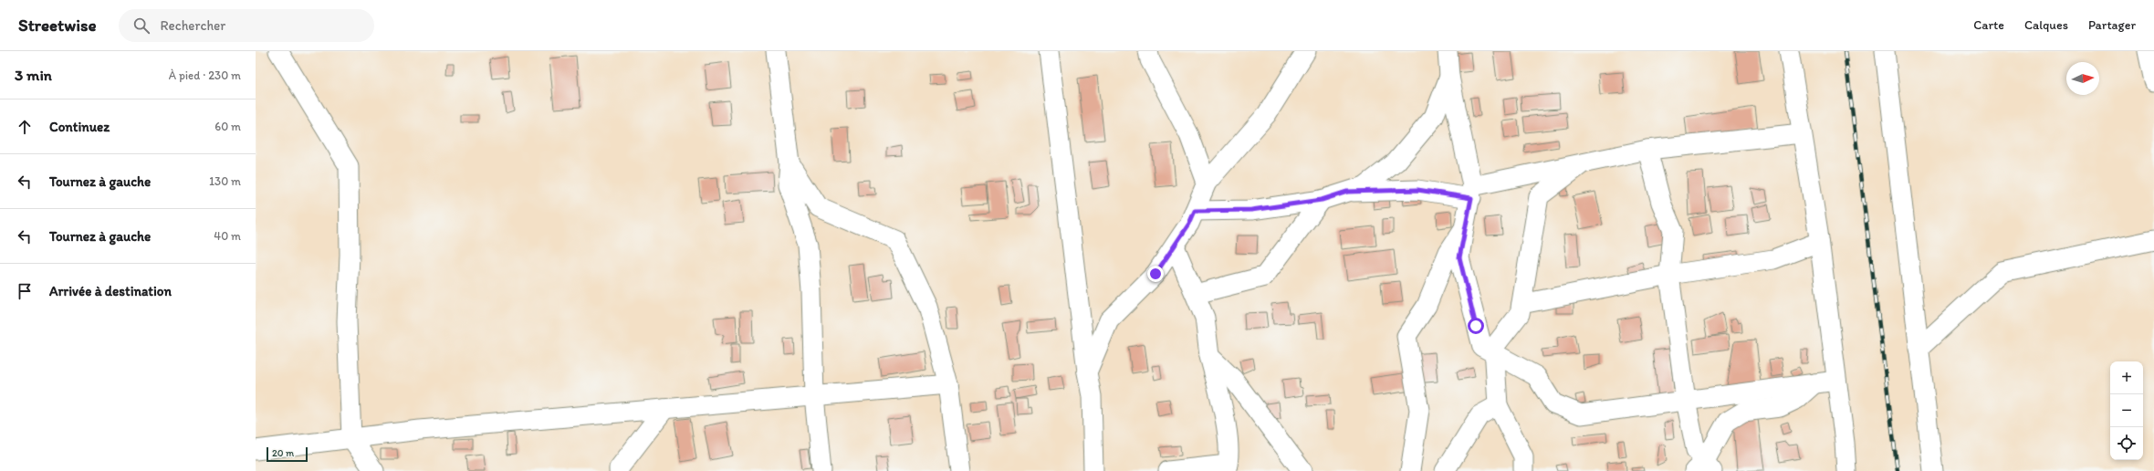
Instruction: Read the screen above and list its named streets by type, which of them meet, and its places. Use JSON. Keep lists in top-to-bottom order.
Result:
{
  "scale_bar": "20 m",
  "north": "right",
  "page": {
    "header": "Streetwise",
    "search": "Rechercher",
    "nav": ["Carte", "Calques", "Partager"],
    "heading": ["3 min", "À pied · 230 m"],
    "list": [
      ["Continuez", "60 m"],
      ["Tournez à gauche", "130 m"],
      ["Tournez à gauche", "40 m"],
      "Arrivée à destination"
    ],
    "map_buttons": ["+", "−"],
    "scale": "20 m"
  }
}
